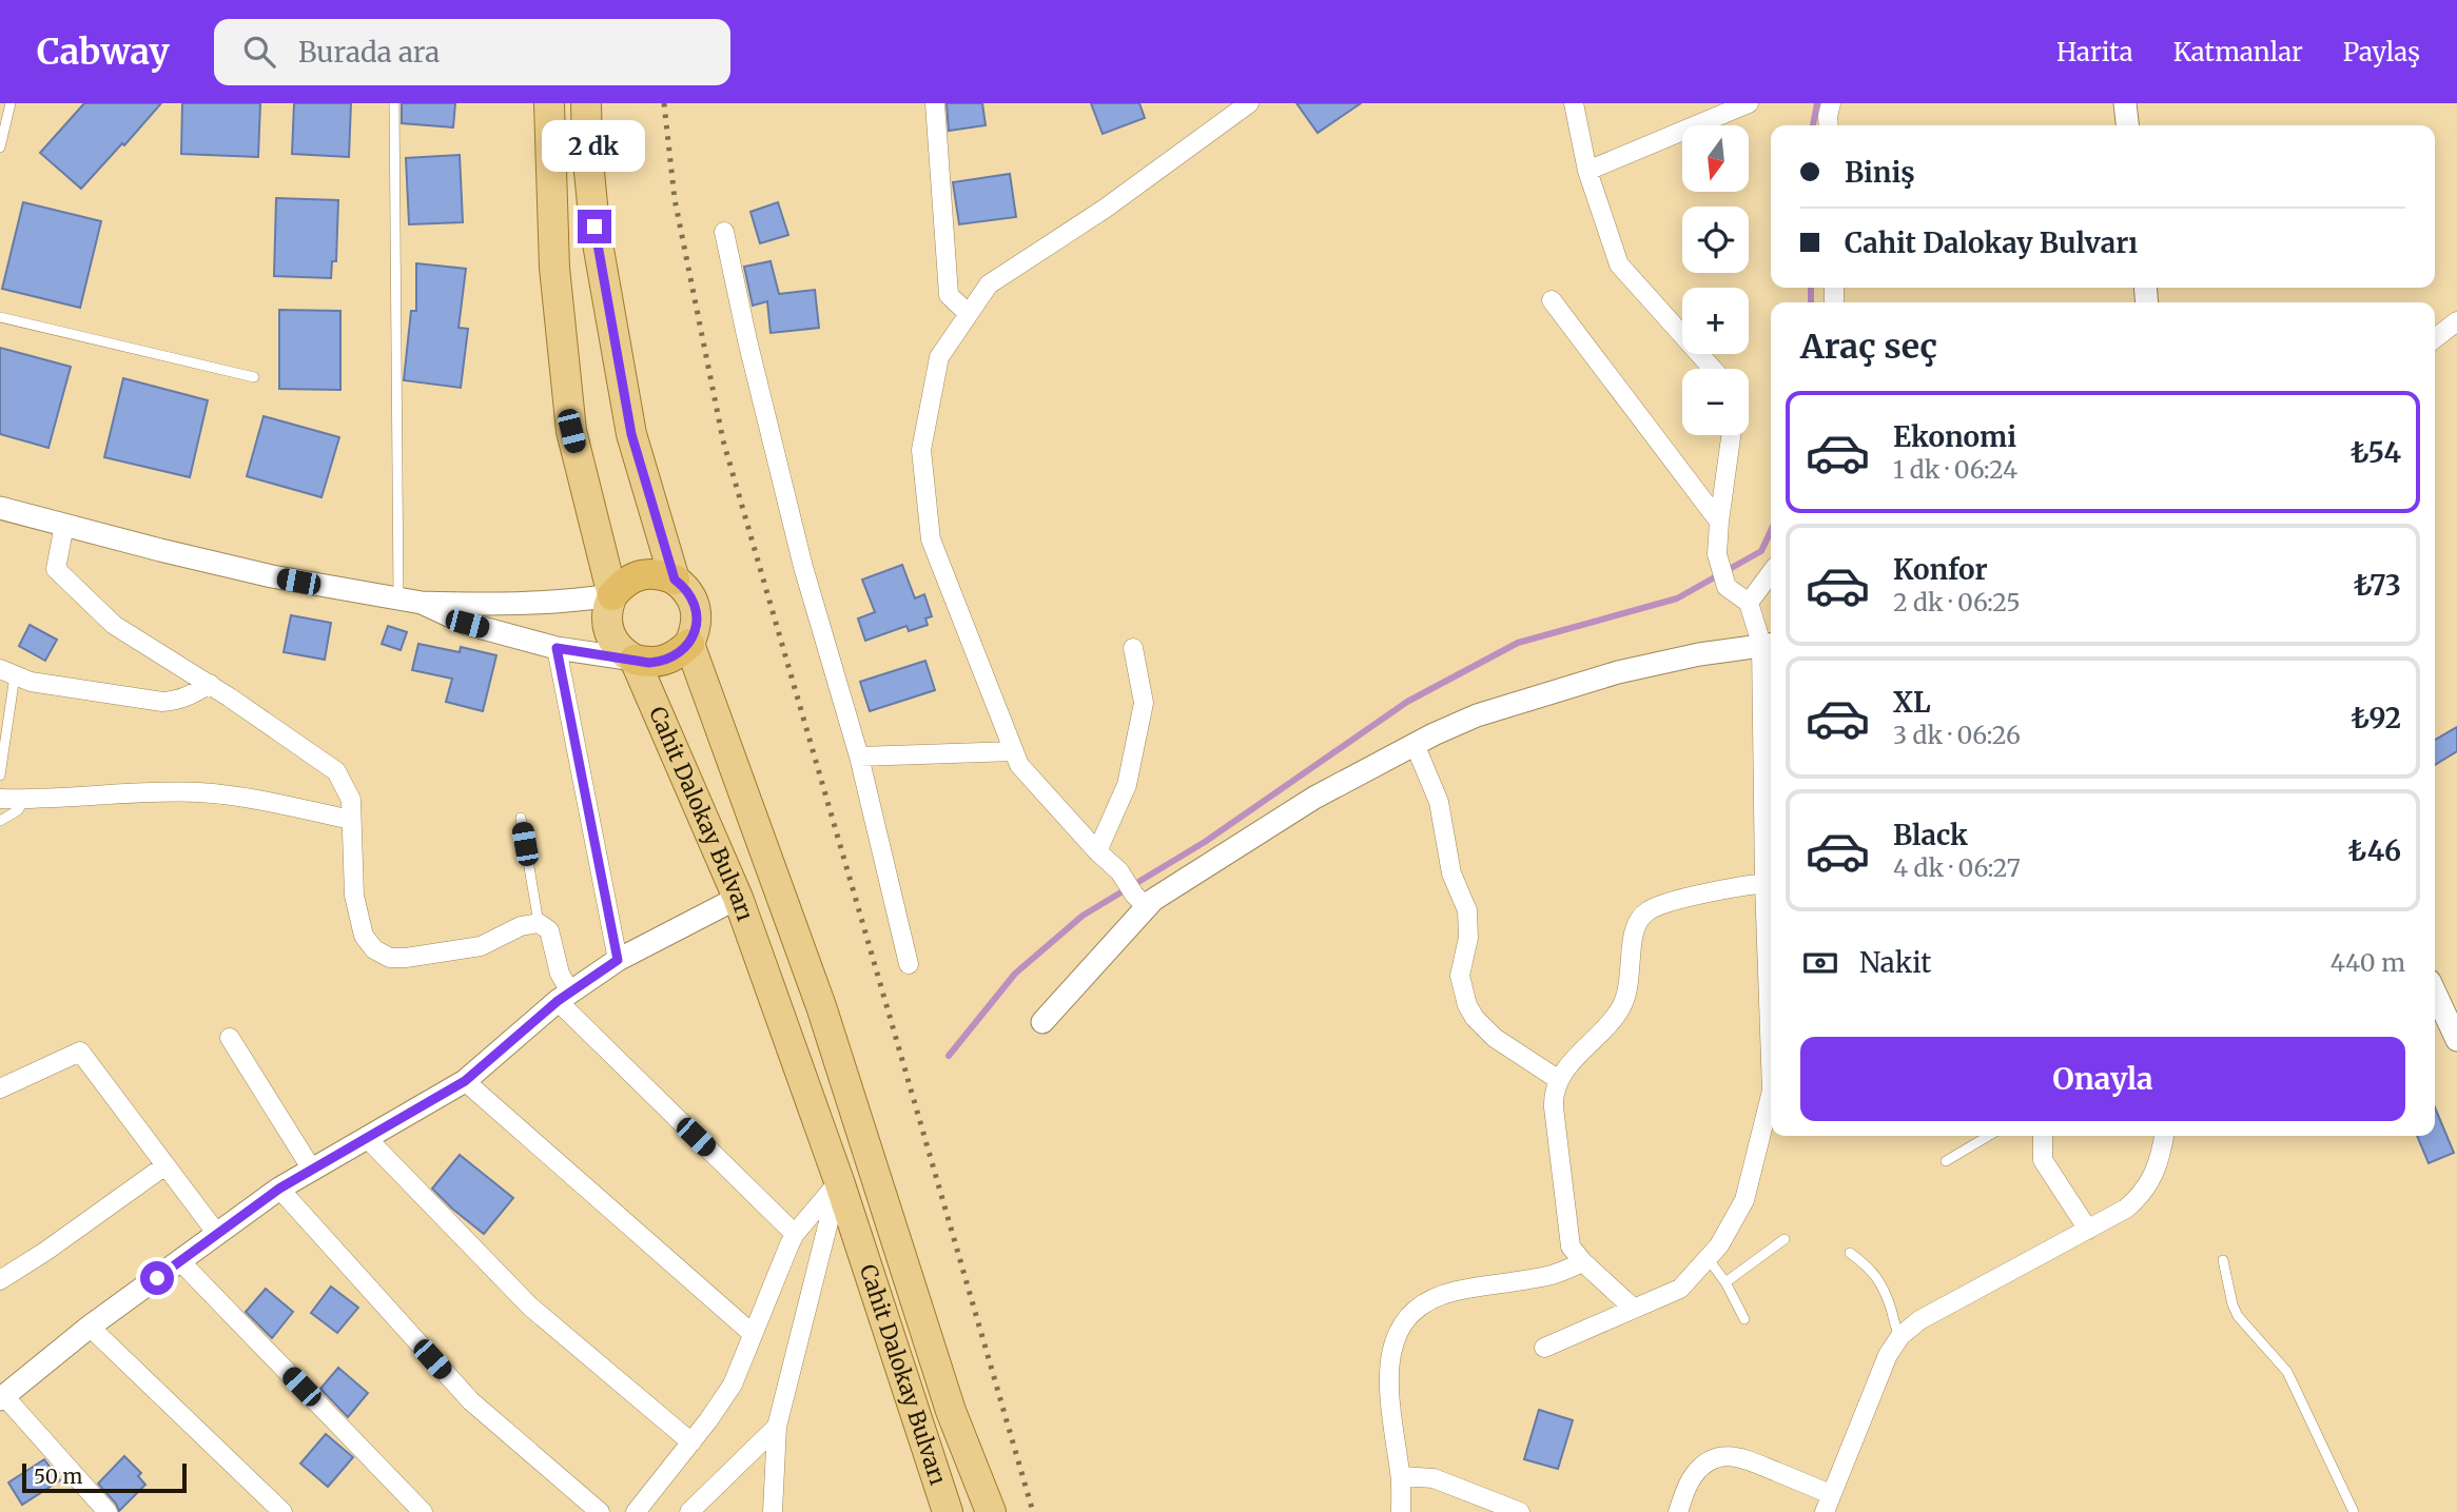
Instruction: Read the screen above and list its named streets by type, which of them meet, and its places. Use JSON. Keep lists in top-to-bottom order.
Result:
{
  "streets": {
    "main road": ["Cahit Dalokay Bulvarı"]
  },
  "scale_bar": "50 m",
  "north": "bottom",
  "page": {
    "header": "Cabway",
    "search": "Burada ara",
    "nav": ["Harita", "Katmanlar", "Paylaş"],
    "bubble": "2 dk",
    "map_buttons": ["+", "−"],
    "banner": ["Biniş", "Cahit Dalokay Bulvarı"],
    "heading": "Araç seç",
    "list": [
      {
        "name": "Ekonomi",
        "note": "1 dk · 06:24",
        "value": "₺54"
      },
      {
        "name": "Konfor",
        "note": "2 dk · 06:25",
        "value": "₺73"
      },
      {
        "name": "XL",
        "note": "3 dk · 06:26",
        "value": "₺92"
      },
      {
        "name": "Black",
        "note": "4 dk · 06:27",
        "value": "₺46"
      }
    ],
    "pay": ["Nakit", "440 m"],
    "buttons": "Onayla",
    "scale": "50 m"
  }
}
